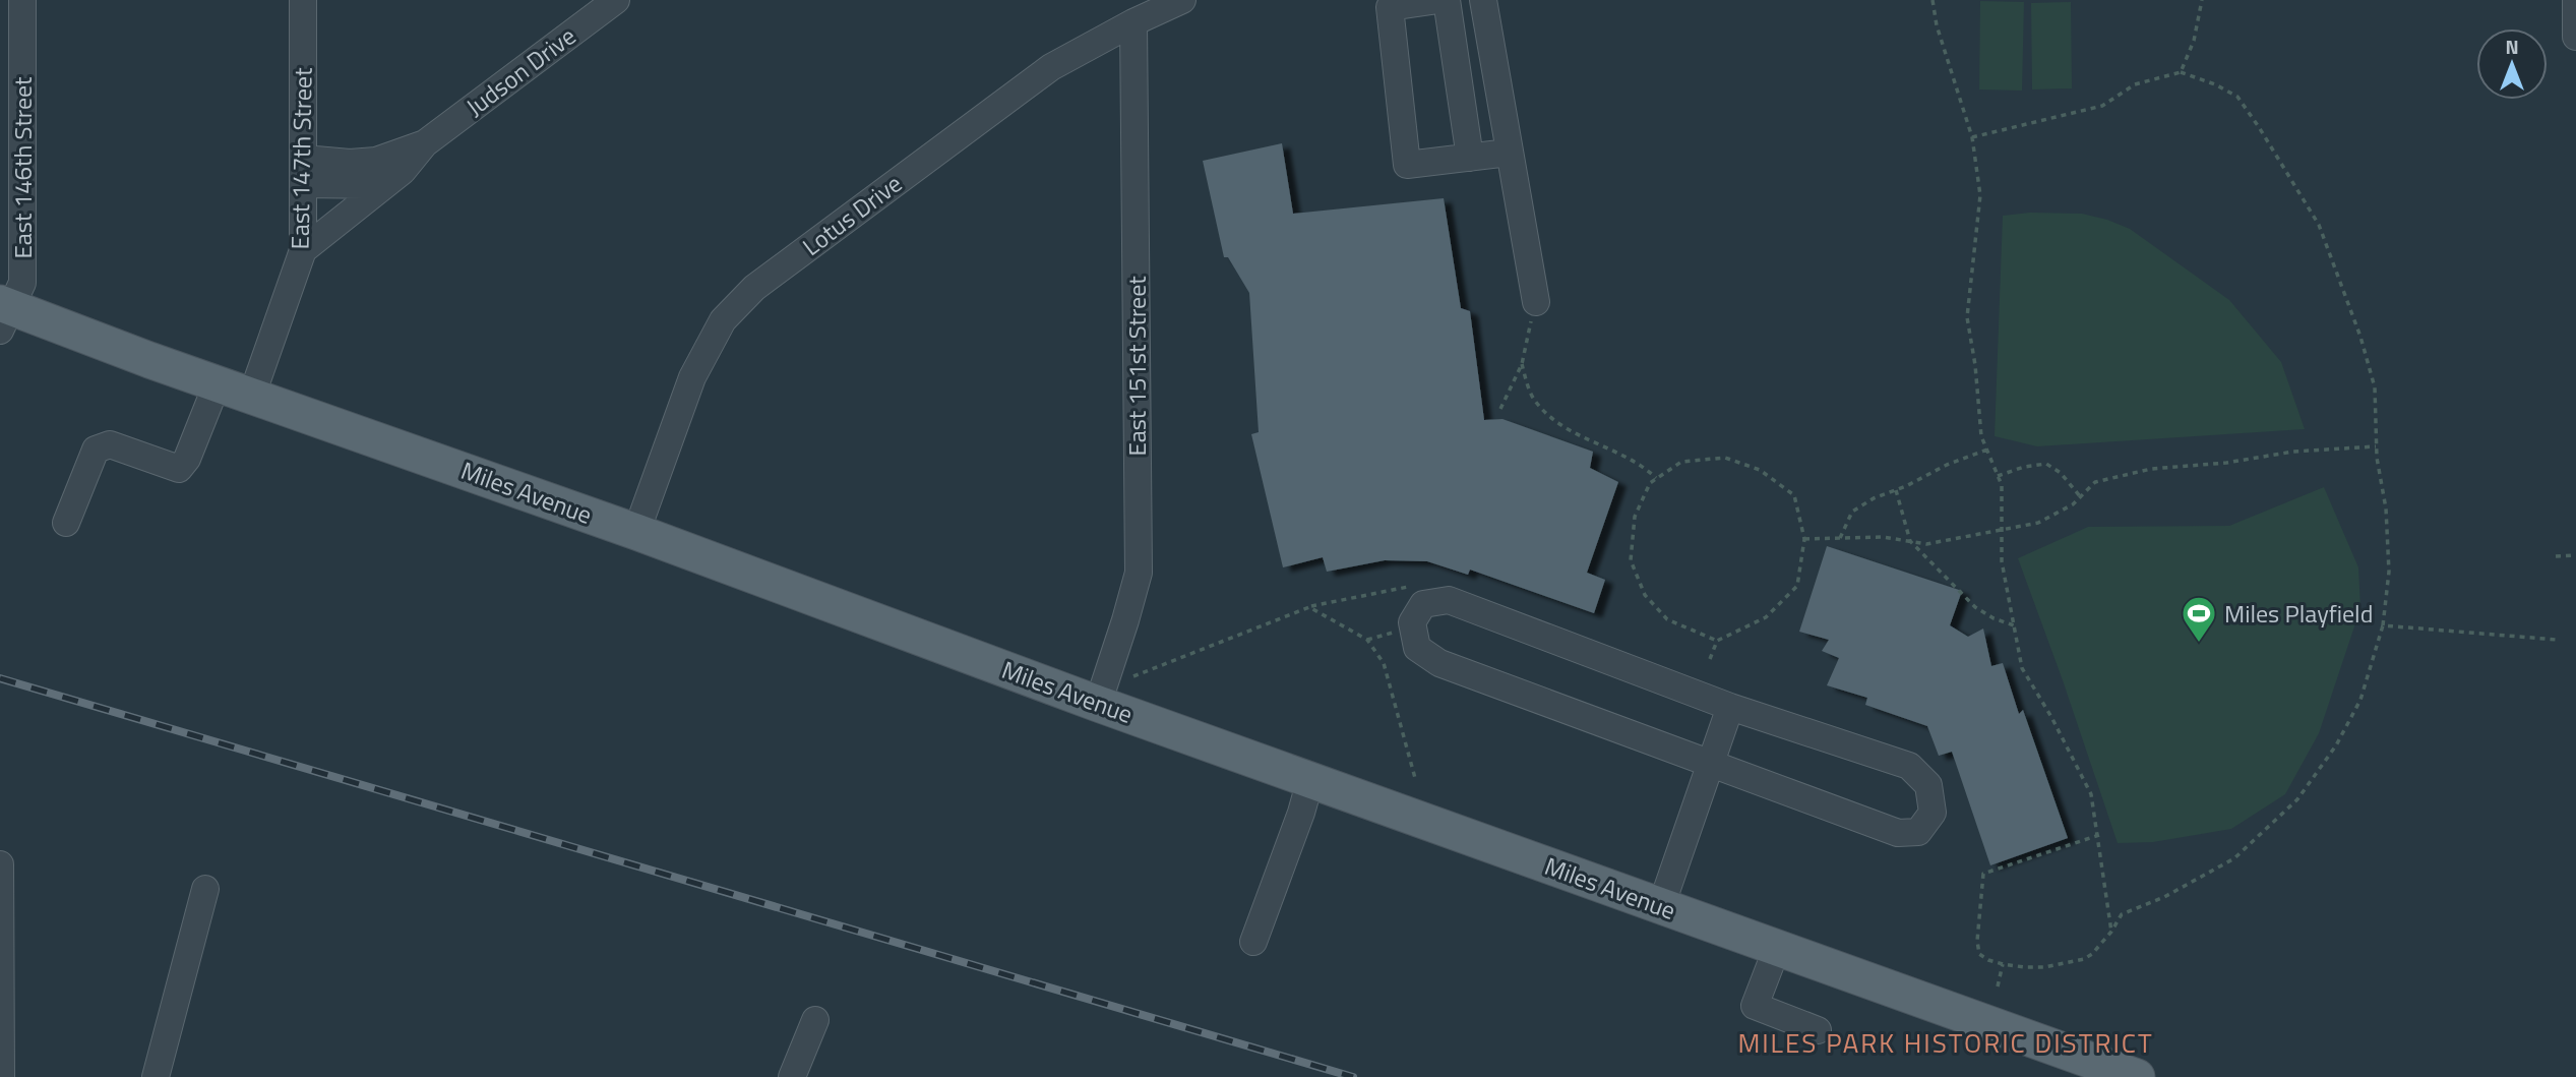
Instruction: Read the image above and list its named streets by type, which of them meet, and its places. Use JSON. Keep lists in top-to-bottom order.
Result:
{
  "streets": {
    "main road": ["Miles Avenue"],
    "street": [
      "Judson Drive",
      "East 147th Street",
      "East 146th Street",
      "Lotus Drive",
      "East 151st Street"
    ]
  },
  "crossings": [
    ["Judson Drive", "East 147th Street"],
    ["East 147th Street", "Miles Avenue"],
    ["East 146th Street", "Miles Avenue"],
    ["Lotus Drive", "East 151st Street"],
    ["Lotus Drive", "Miles Avenue"],
    ["East 151st Street", "Miles Avenue"]
  ],
  "districts": ["MILES PARK HISTORIC DISTRICT"],
  "places": {
    "sports": ["Miles Playfield"]
  },
  "north": "top"
}
